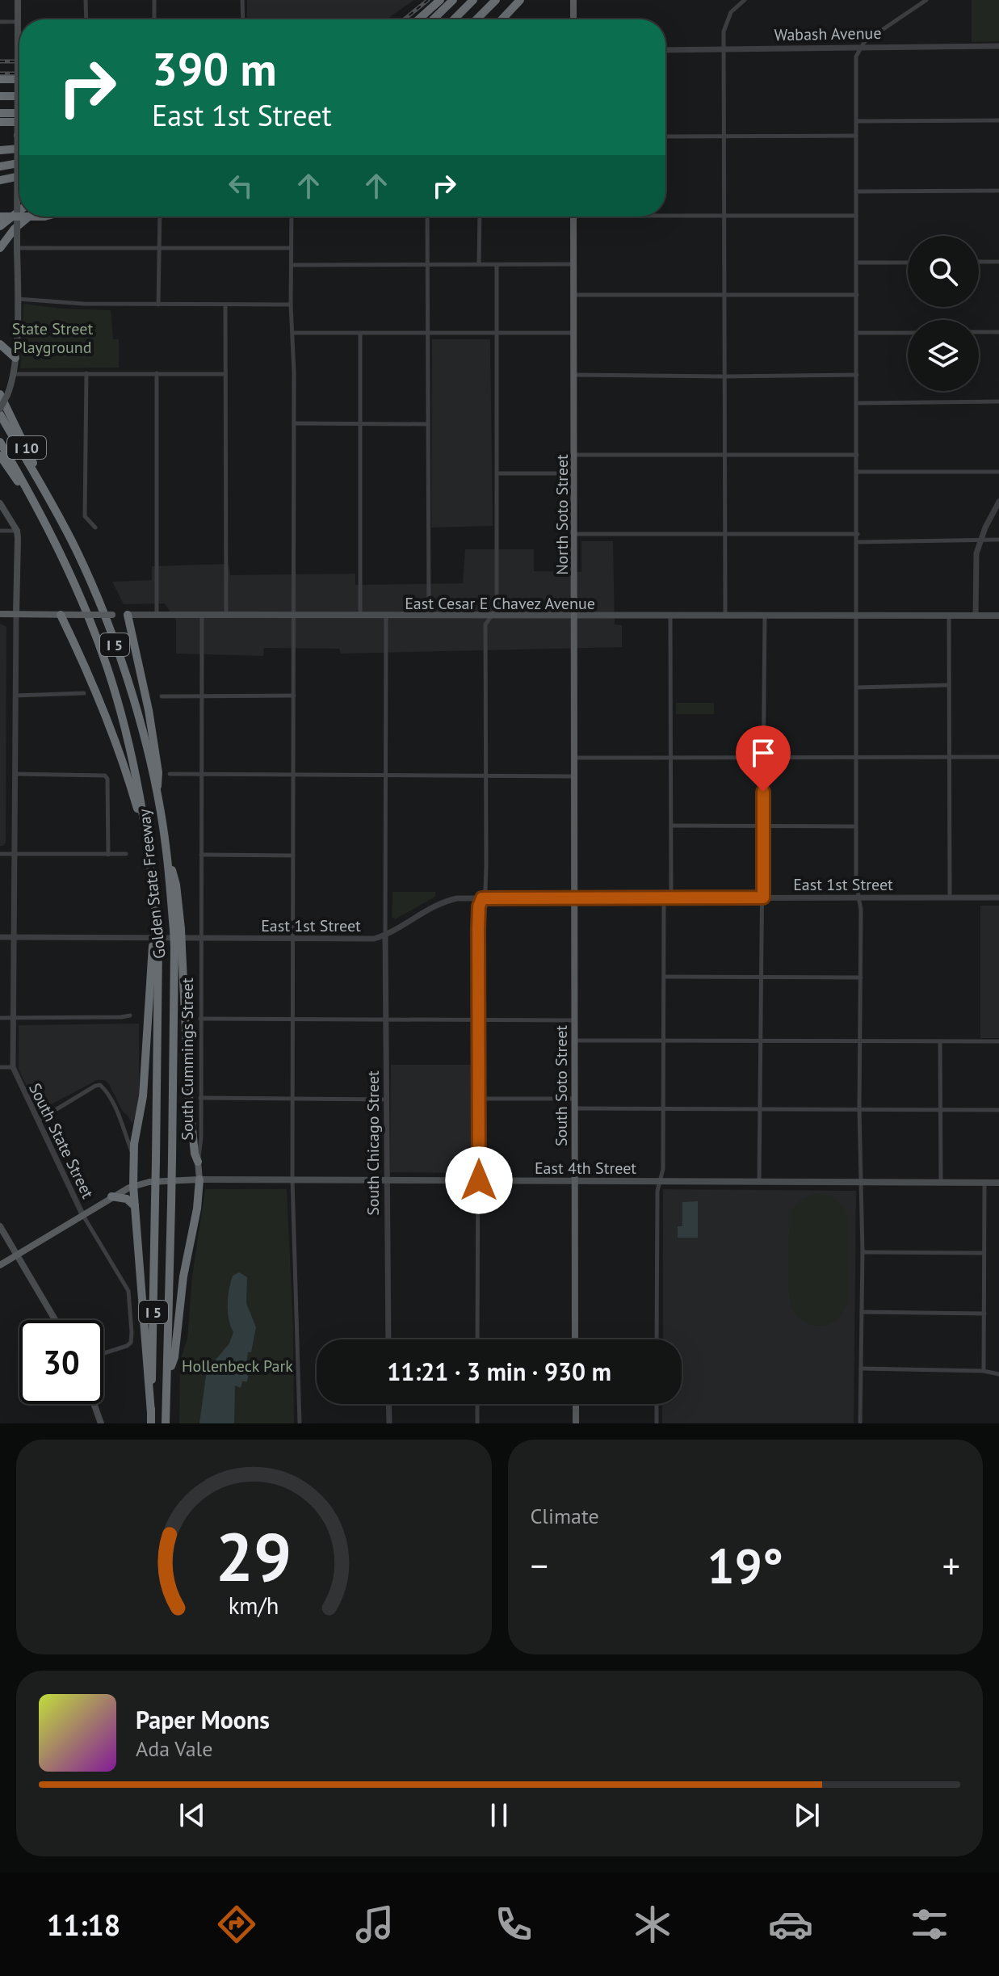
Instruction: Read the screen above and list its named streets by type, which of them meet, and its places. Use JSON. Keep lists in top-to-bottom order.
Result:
{
  "streets": {
    "highway": ["I 10", "I 5", "Golden State Freeway"],
    "main road": [
      "North Soto Street",
      "East Cesar E Chavez Avenue",
      "South Cummings Street",
      "South Soto Street",
      "East 4th Street"
    ],
    "street": [
      "Wabash Avenue",
      "East 1st Street",
      "South State Street",
      "South Chicago Street"
    ]
  },
  "crossings": [
    ["I 10", "Golden State Freeway"],
    ["North Soto Street", "East Cesar E Chavez Avenue"],
    ["North Soto Street", "East 1st Street"],
    ["North Soto Street", "South Soto Street"],
    ["East Cesar E Chavez Avenue", "South Cummings Street"],
    ["East Cesar E Chavez Avenue", "South State Street"],
    ["East 1st Street", "South Cummings Street"],
    ["East 1st Street", "South Soto Street"],
    ["East 1st Street", "South State Street"],
    ["East 1st Street", "South Chicago Street"],
    ["South Cummings Street", "East 4th Street"],
    ["South Soto Street", "East 4th Street"],
    ["South State Street", "East 4th Street"],
    ["South Chicago Street", "East 4th Street"]
  ],
  "parks": ["State Street Playground", "Hollenbeck Park"],
  "page": {
    "turn": ["390 m", "East 1st Street"],
    "limit": "30",
    "trip": "11:21 · 3 min · 930 m",
    "tile": "Climate",
    "heat": ["−", "19°", "+"],
    "song": ["Paper Moons", "Ada Vale"],
    "tabs": "11:18",
    "gauge": ["29", "km/h"]
  }
}
